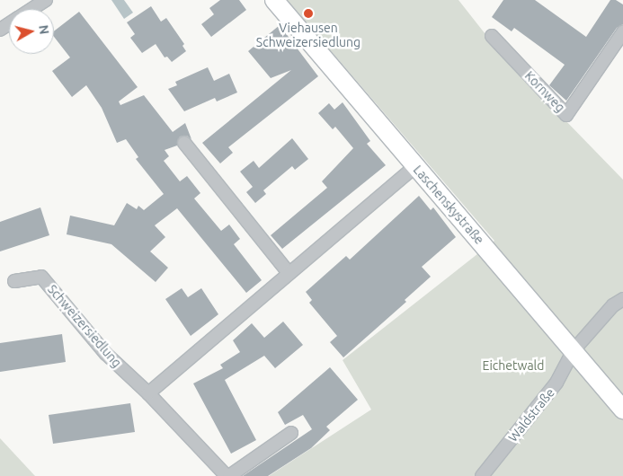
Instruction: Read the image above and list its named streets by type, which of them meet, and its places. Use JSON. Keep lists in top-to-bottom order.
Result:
{
  "streets": {
    "street": [
      "Kornweg",
      "Laschenskystraße",
      "Schweizersiedlung",
      "Waldstraße"
    ]
  },
  "crossings": [
    ["Laschenskystraße", "Waldstraße"]
  ],
  "parks": ["Eichetwald"],
  "places": ["Viehausen Schweizersiedlung"],
  "north": "right"
}
